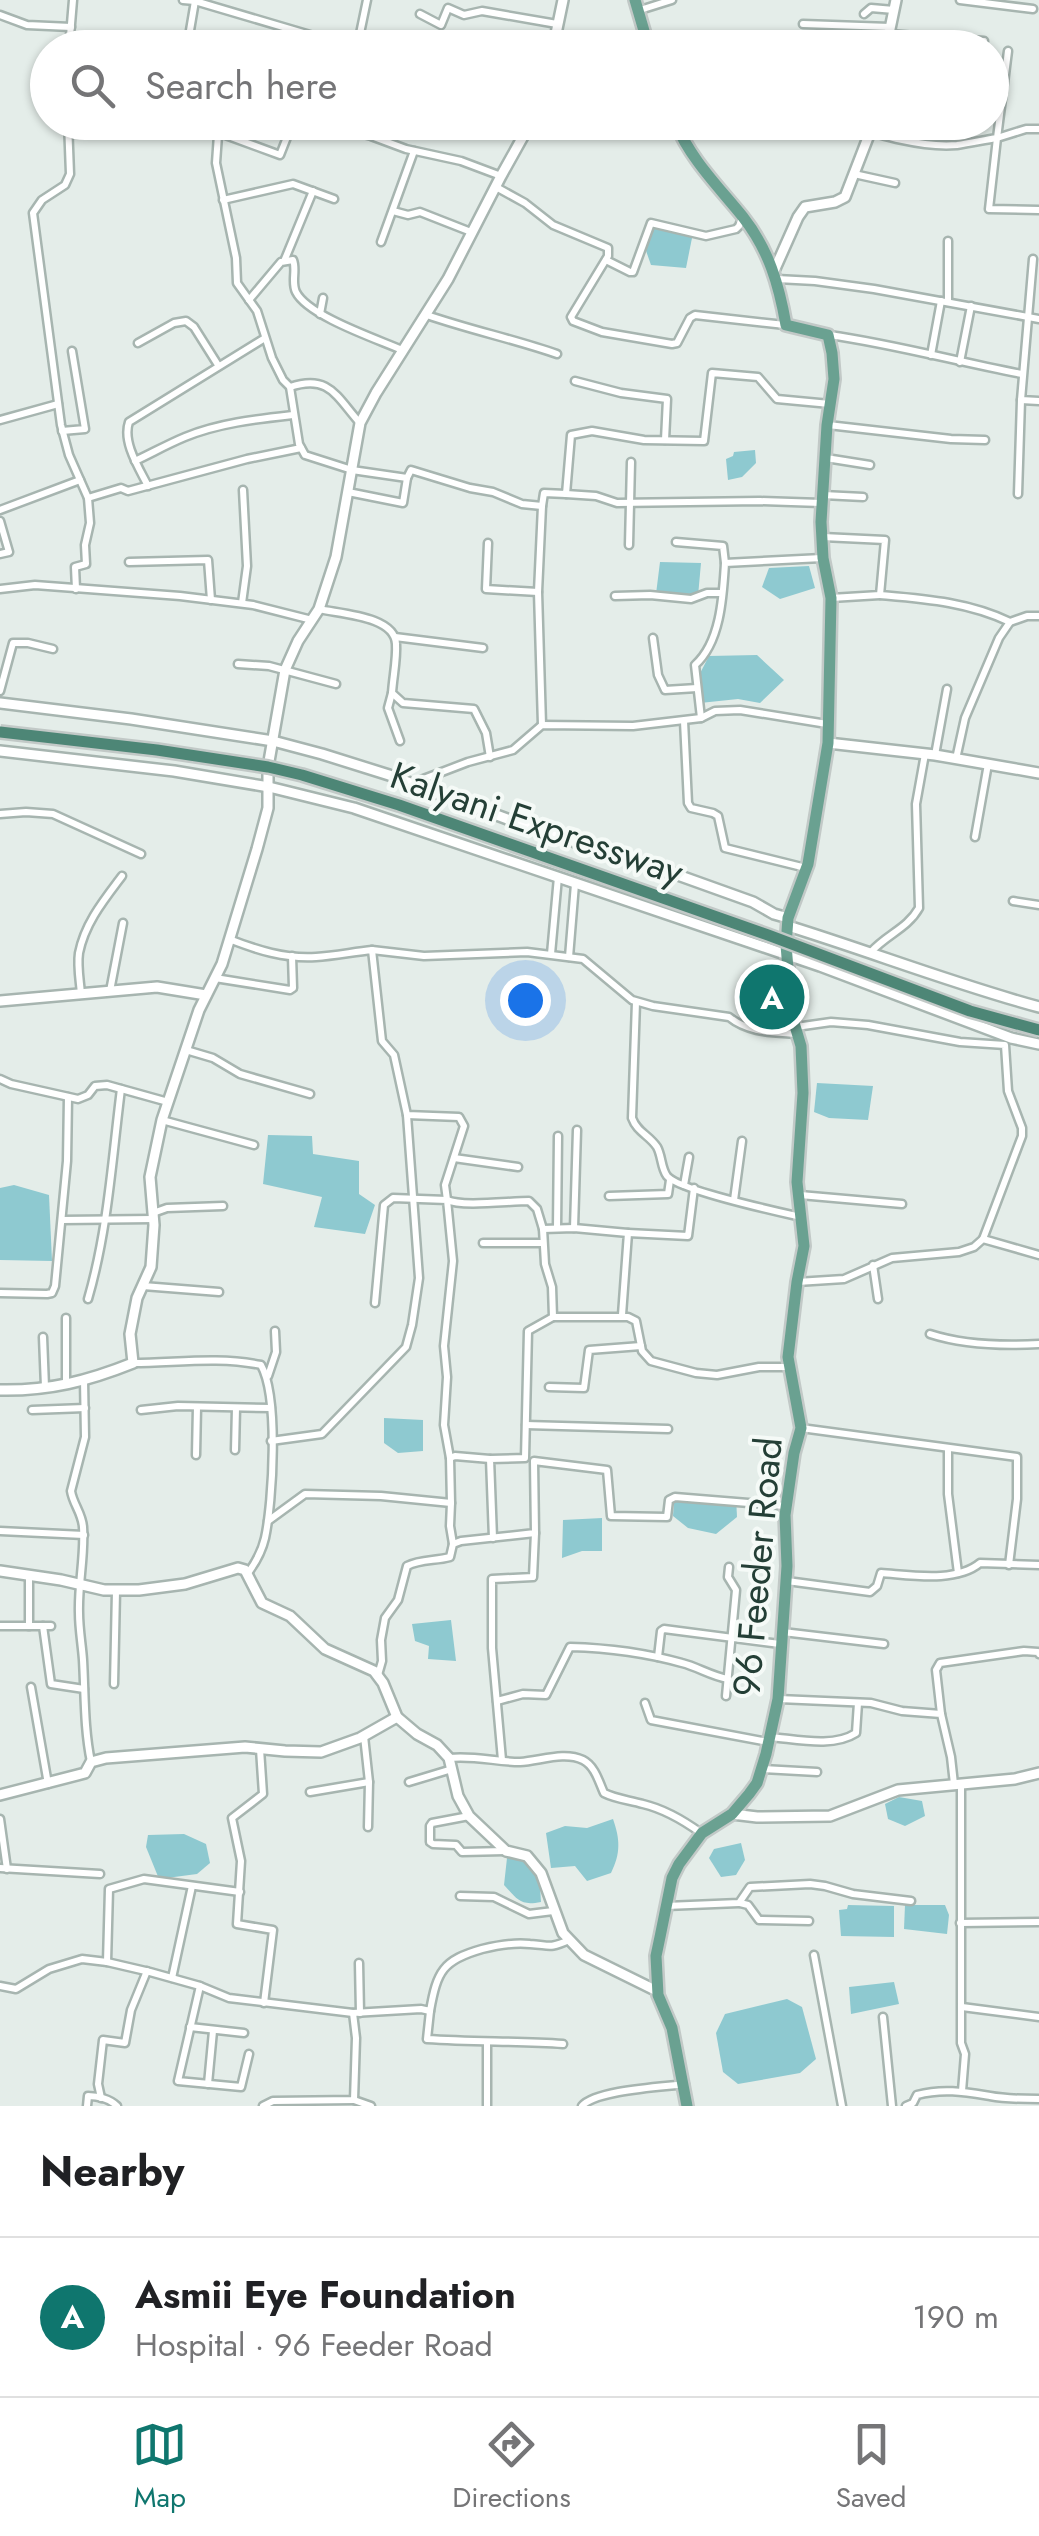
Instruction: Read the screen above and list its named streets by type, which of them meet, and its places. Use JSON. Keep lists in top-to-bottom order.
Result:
{
  "streets": {
    "highway": ["Kalyani Expressway"],
    "main road": ["96 Feeder Road"]
  },
  "page": {
    "search": "Search here",
    "pins": "A",
    "heading": "Nearby",
    "list": [
      {
        "mark": "A",
        "name": "Asmii Eye Foundation",
        "note": "Hospital · 96 Feeder Road",
        "value": "190 m"
      }
    ],
    "nav": ["Map", "Directions", "Saved"]
  }
}
